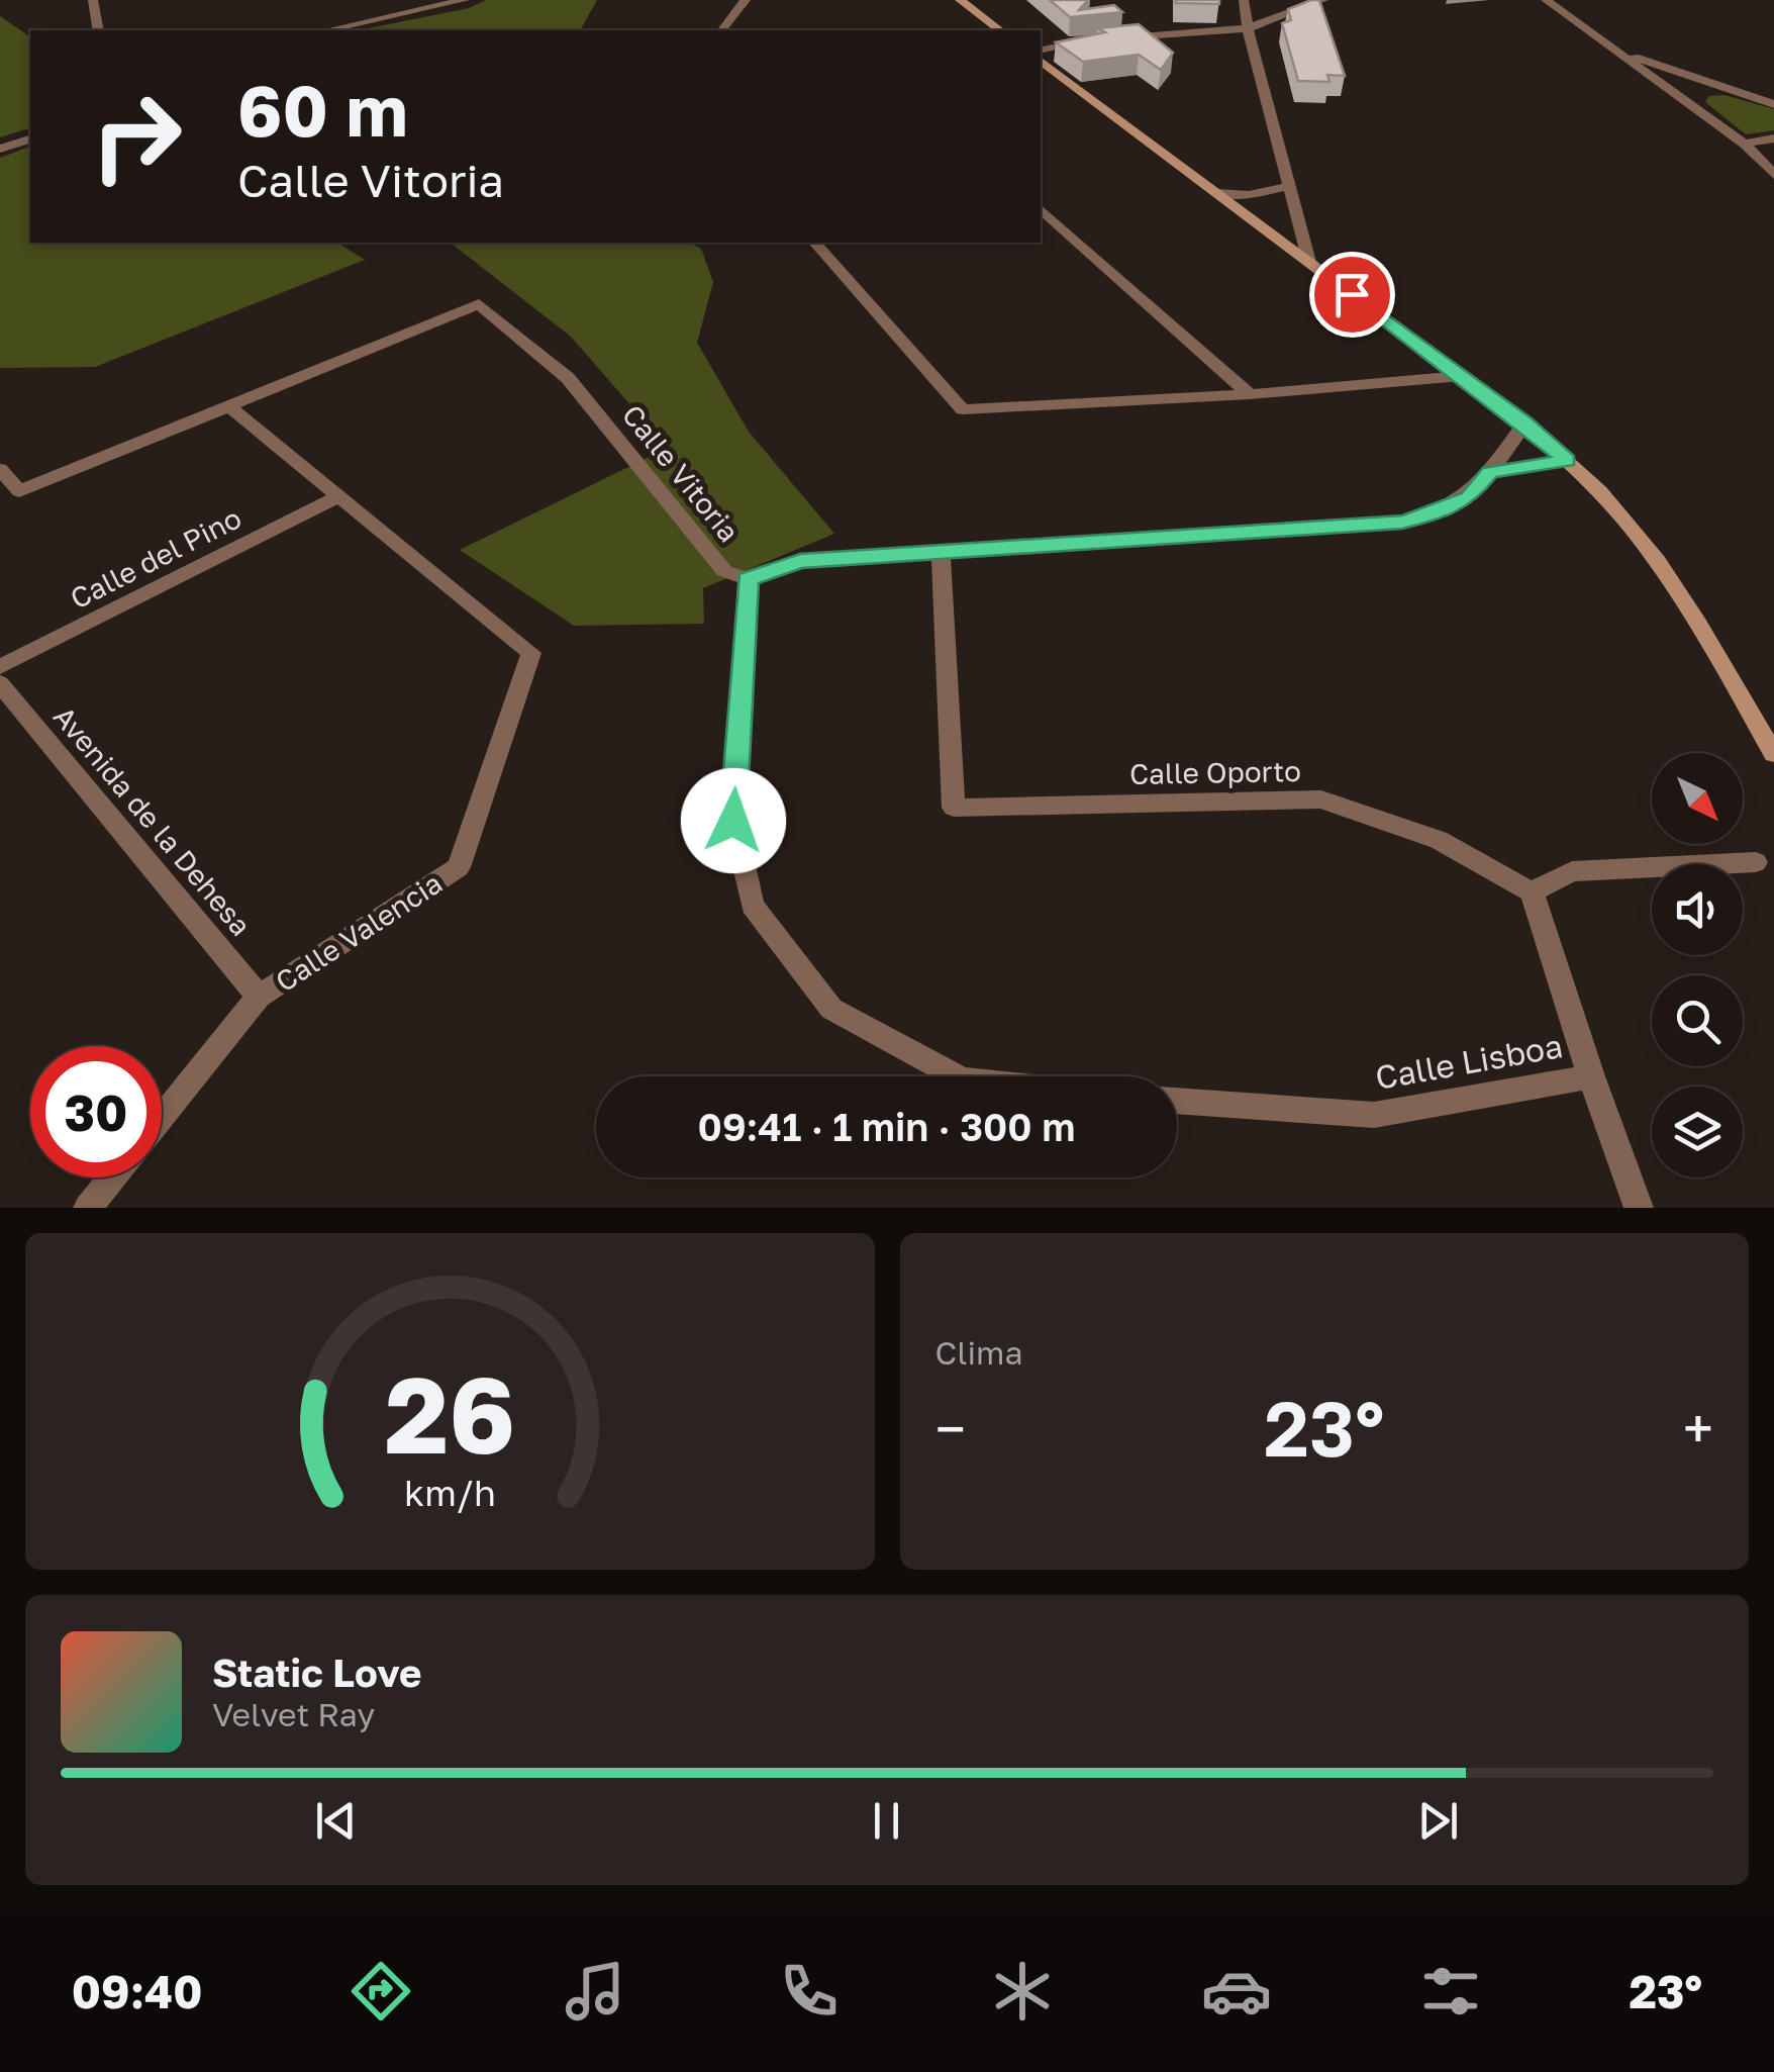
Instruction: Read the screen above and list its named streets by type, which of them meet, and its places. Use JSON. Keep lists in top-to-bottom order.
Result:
{
  "streets": {
    "street": [
      "Calle Vitoria",
      "Calle del Pino",
      "Calle Oporto",
      "Avenida de la Dehesa",
      "Calle Valencia",
      "Calle Lisboa"
    ]
  },
  "crossings": [
    ["Calle Vitoria", "Calle Oporto"],
    ["Calle Vitoria", "Calle Valencia"],
    ["Calle del Pino", "Calle Valencia"],
    ["Avenida de la Dehesa", "Calle Valencia"]
  ],
  "north": "bottom right",
  "page": {
    "turn": ["60 m", "Calle Vitoria"],
    "limit": "30",
    "trip": "09:41 · 1 min · 300 m",
    "tile": "Clima",
    "heat": ["−", "23°", "+"],
    "song": ["Static Love", "Velvet Ray"],
    "tabs": ["09:40", "23°"],
    "gauge": ["26", "km/h"]
  }
}
